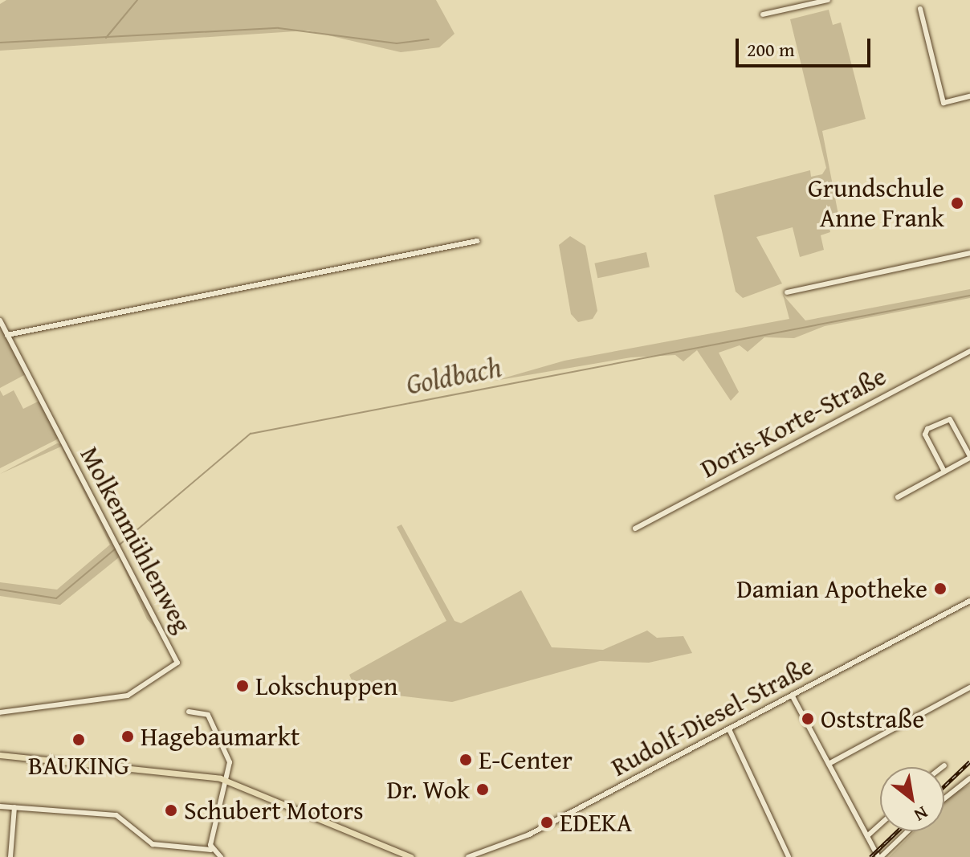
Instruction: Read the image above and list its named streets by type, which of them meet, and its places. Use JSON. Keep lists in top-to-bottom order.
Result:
{
  "streets": {
    "street": ["Doris-Korte-Straße", "Molkenmühlenweg", "Rudolf-Diesel-Straße"]
  },
  "water": ["Goldbach"],
  "places": [
    "Grundschule Anne Frank",
    "Damian Apotheke",
    "Lokschuppen",
    "Oststraße",
    "Hagebaumarkt",
    "BAUKING",
    "E-Center",
    "Dr. Wok",
    "Schubert Motors",
    "EDEKA"
  ],
  "scale_bar": "200 m",
  "north": "bottom right"
}
